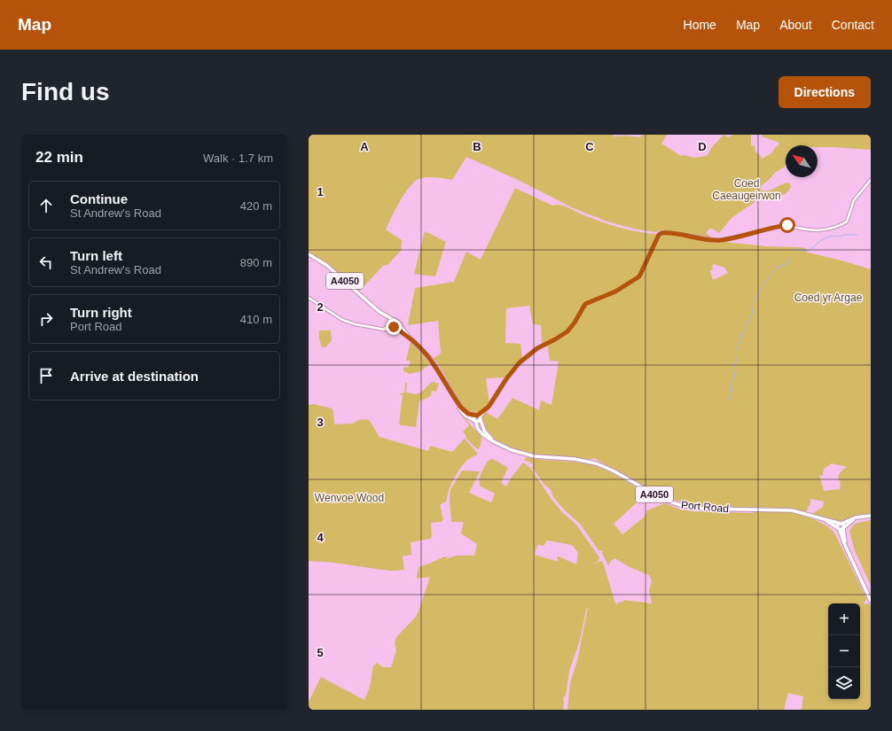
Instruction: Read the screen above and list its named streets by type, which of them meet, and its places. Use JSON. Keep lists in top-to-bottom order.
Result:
{
  "streets": {
    "main road": ["A4050", "Port Road"]
  },
  "parks": ["Coed Caeaugeirwon", "Coed yr Argae", "Wenvoe Wood"],
  "north": "top left",
  "page": {
    "header": "Map",
    "nav": [
      "Home",
      "Map",
      "About",
      "Contact"
    ],
    "buttons": "Directions",
    "title": "Find us",
    "heading": ["22 min", "Walk · 1.7 km"],
    "list": [
      ["Continue", "St Andrew's Road", "420 m"],
      ["Turn left", "St Andrew's Road", "890 m"],
      ["Turn right", "Port Road", "410 m"],
      "Arrive at destination"
    ],
    "map_buttons": ["+", "−"]
  },
  "grid": {
    "columns": [
      "A",
      "B",
      "C",
      "D"
    ],
    "rows": [
      "1",
      "2",
      "3",
      "4",
      "5"
    ]
  }
}
